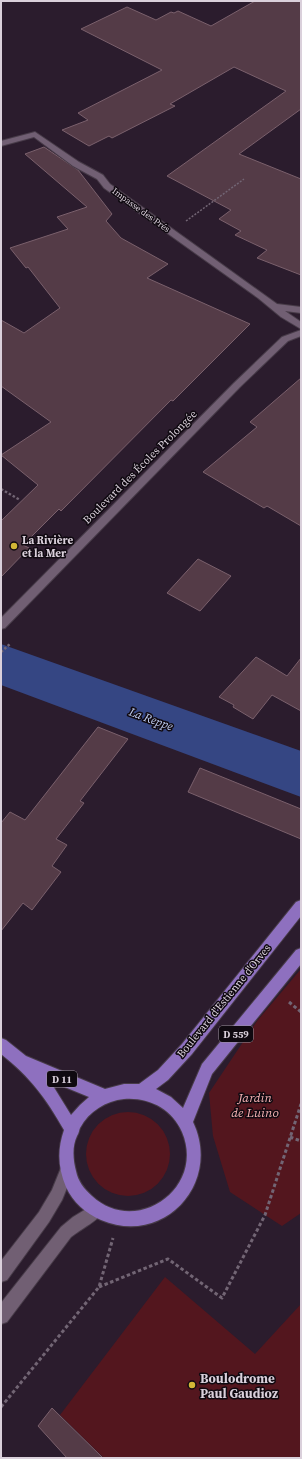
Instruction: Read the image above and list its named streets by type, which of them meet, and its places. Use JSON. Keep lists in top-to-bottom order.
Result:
{
  "streets": {
    "main road": ["Boulevard d'Estienne d'Orves", "D 559", "D 11"],
    "street": ["Impasse des Prés", "Boulevard des Écoles Prolongée"]
  },
  "crossings": [
    ["Boulevard d'Estienne d'Orves", "D 559"],
    ["Boulevard d'Estienne d'Orves", "D 11"],
    ["D 559", "D 11"]
  ],
  "water": ["La Reppe"],
  "parks": ["Jardin de Luino"],
  "places": ["La Rivière et la Mer", "Boulodrome Paul Gaudioz"]
}
